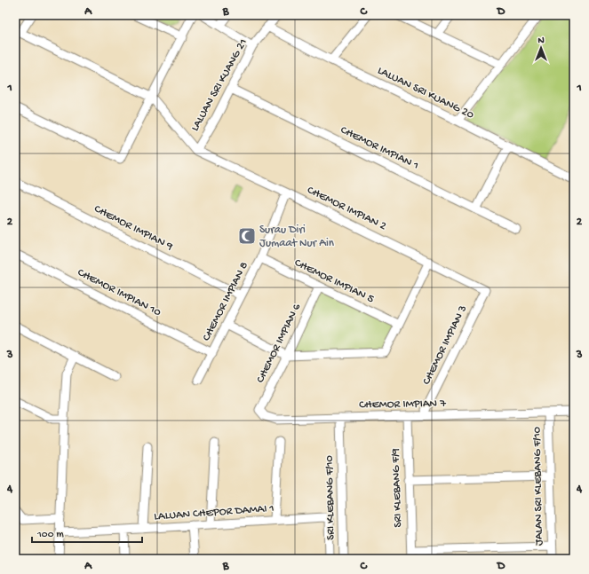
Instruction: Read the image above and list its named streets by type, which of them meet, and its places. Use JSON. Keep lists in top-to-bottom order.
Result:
{
  "streets": {
    "street": [
      "LALUAN SRI KUANG 21",
      "LALUAN SRI KUANG 20",
      "CHEMOR IMPIAN 1",
      "CHEMOR IMPIAN 2",
      "CHEMOR IMPIAN 9",
      "CHEMOR IMPIAN 5",
      "CHEMOR IMPIAN 10",
      "CHEMOR IMPIAN 8",
      "CHEMOR IMPIAN 6",
      "CHEMOR IMPIAN 3",
      "CHEMOR IMPIAN 7",
      "JALAN SRI KLEBANG F/10",
      "SRI KLEBANG F/9",
      "SRI KLEBANG F/10",
      "LALUAN CHEPOR DAMAI 1"
    ]
  },
  "crossings": [
    ["LALUAN SRI KUANG 21", "LALUAN SRI KUANG 20"],
    ["LALUAN SRI KUANG 21", "CHEMOR IMPIAN 1"],
    ["LALUAN SRI KUANG 21", "CHEMOR IMPIAN 2"],
    ["CHEMOR IMPIAN 2", "CHEMOR IMPIAN 8"],
    ["CHEMOR IMPIAN 2", "CHEMOR IMPIAN 3"],
    ["CHEMOR IMPIAN 9", "CHEMOR IMPIAN 8"],
    ["CHEMOR IMPIAN 5", "CHEMOR IMPIAN 8"],
    ["CHEMOR IMPIAN 5", "CHEMOR IMPIAN 6"],
    ["CHEMOR IMPIAN 10", "CHEMOR IMPIAN 8"],
    ["CHEMOR IMPIAN 6", "CHEMOR IMPIAN 7"],
    ["CHEMOR IMPIAN 7", "JALAN SRI KLEBANG F/10"],
    ["CHEMOR IMPIAN 7", "SRI KLEBANG F/9"],
    ["CHEMOR IMPIAN 7", "SRI KLEBANG F/10"]
  ],
  "places": {
    "mosque": ["Surau Diri Jumaat Nur Ain"]
  },
  "scale_bar": "100 m",
  "north": "top",
  "grid": {
    "columns": [
      "A",
      "B",
      "C",
      "D"
    ],
    "rows": [
      "1",
      "2",
      "3",
      "4"
    ]
  }
}
